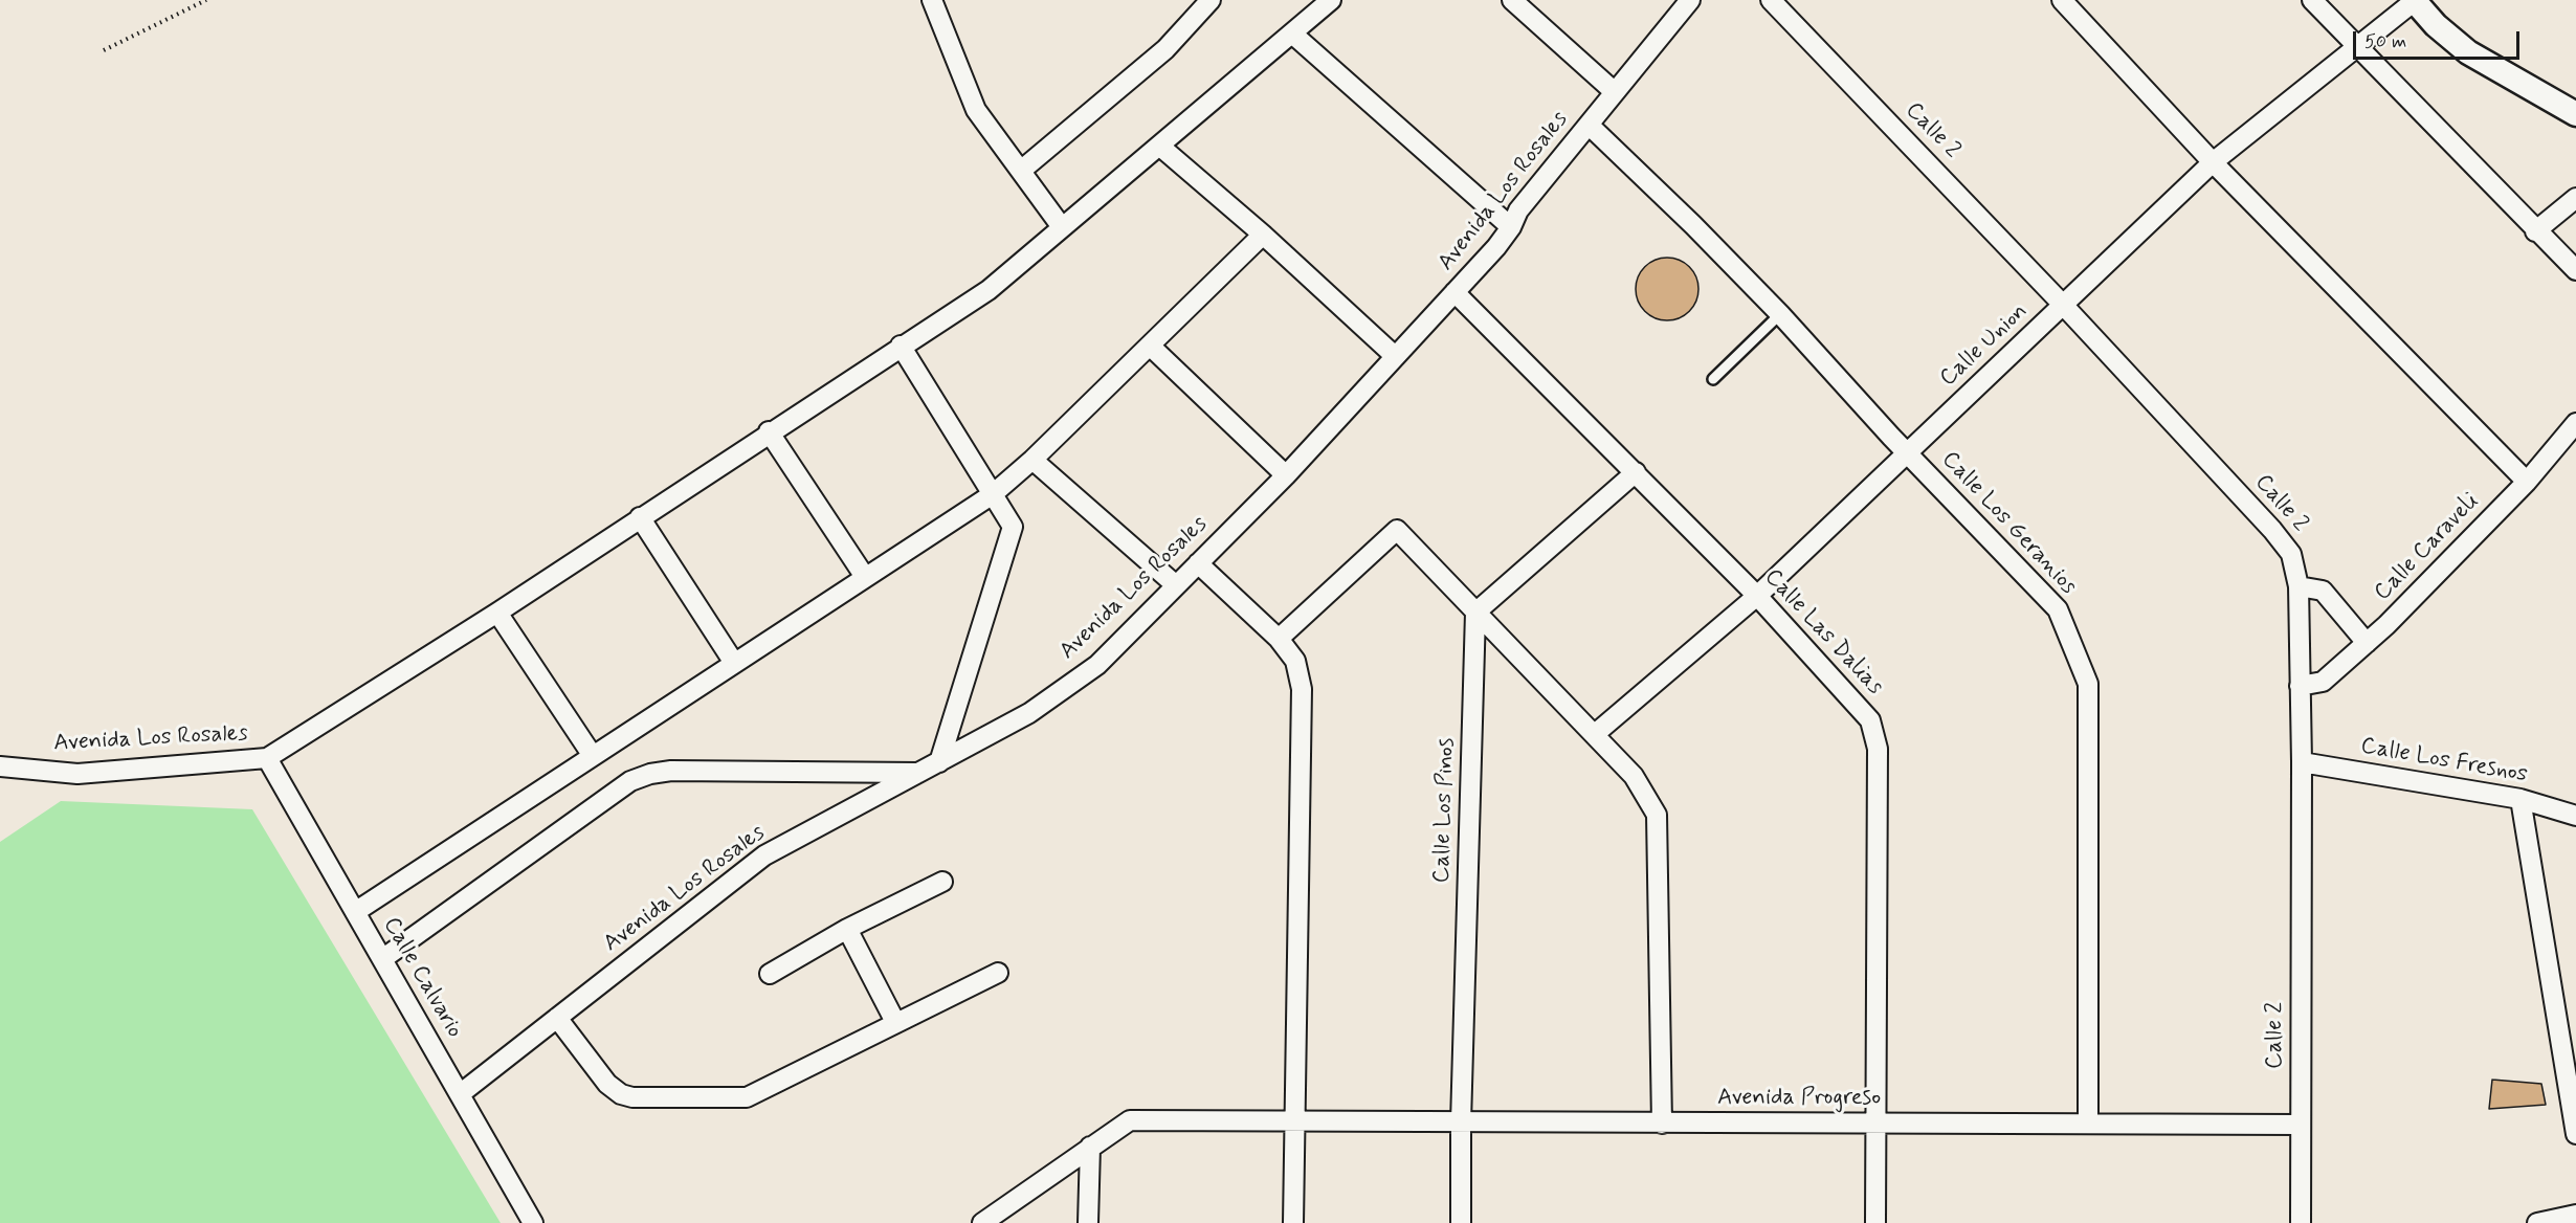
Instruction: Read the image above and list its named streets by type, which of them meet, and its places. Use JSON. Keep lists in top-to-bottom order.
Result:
{
  "streets": {
    "street": [
      "Calle 2",
      "Avenida Los Rosales",
      "Calle Union",
      "Calle Los Geranios",
      "Calle Caraveli",
      "Calle Las Dalias",
      "Calle Los Fresnos",
      "Calle Los Pinos",
      "Calle Calvario",
      "Avenida Progreso"
    ]
  },
  "crossings": [
    ["Calle 2", "Calle Union"],
    ["Calle 2", "Calle Caraveli"],
    ["Calle 2", "Calle Los Fresnos"],
    ["Calle 2", "Avenida Progreso"],
    ["Avenida Los Rosales", "Calle Los Geranios"],
    ["Avenida Los Rosales", "Calle Las Dalias"],
    ["Avenida Los Rosales", "Calle Calvario"],
    ["Calle Union", "Calle Los Geranios"],
    ["Calle Union", "Calle Las Dalias"],
    ["Calle Los Geranios", "Avenida Progreso"],
    ["Calle Las Dalias", "Avenida Progreso"],
    ["Calle Los Pinos", "Avenida Progreso"]
  ],
  "scale_bar": "50 m"
}
